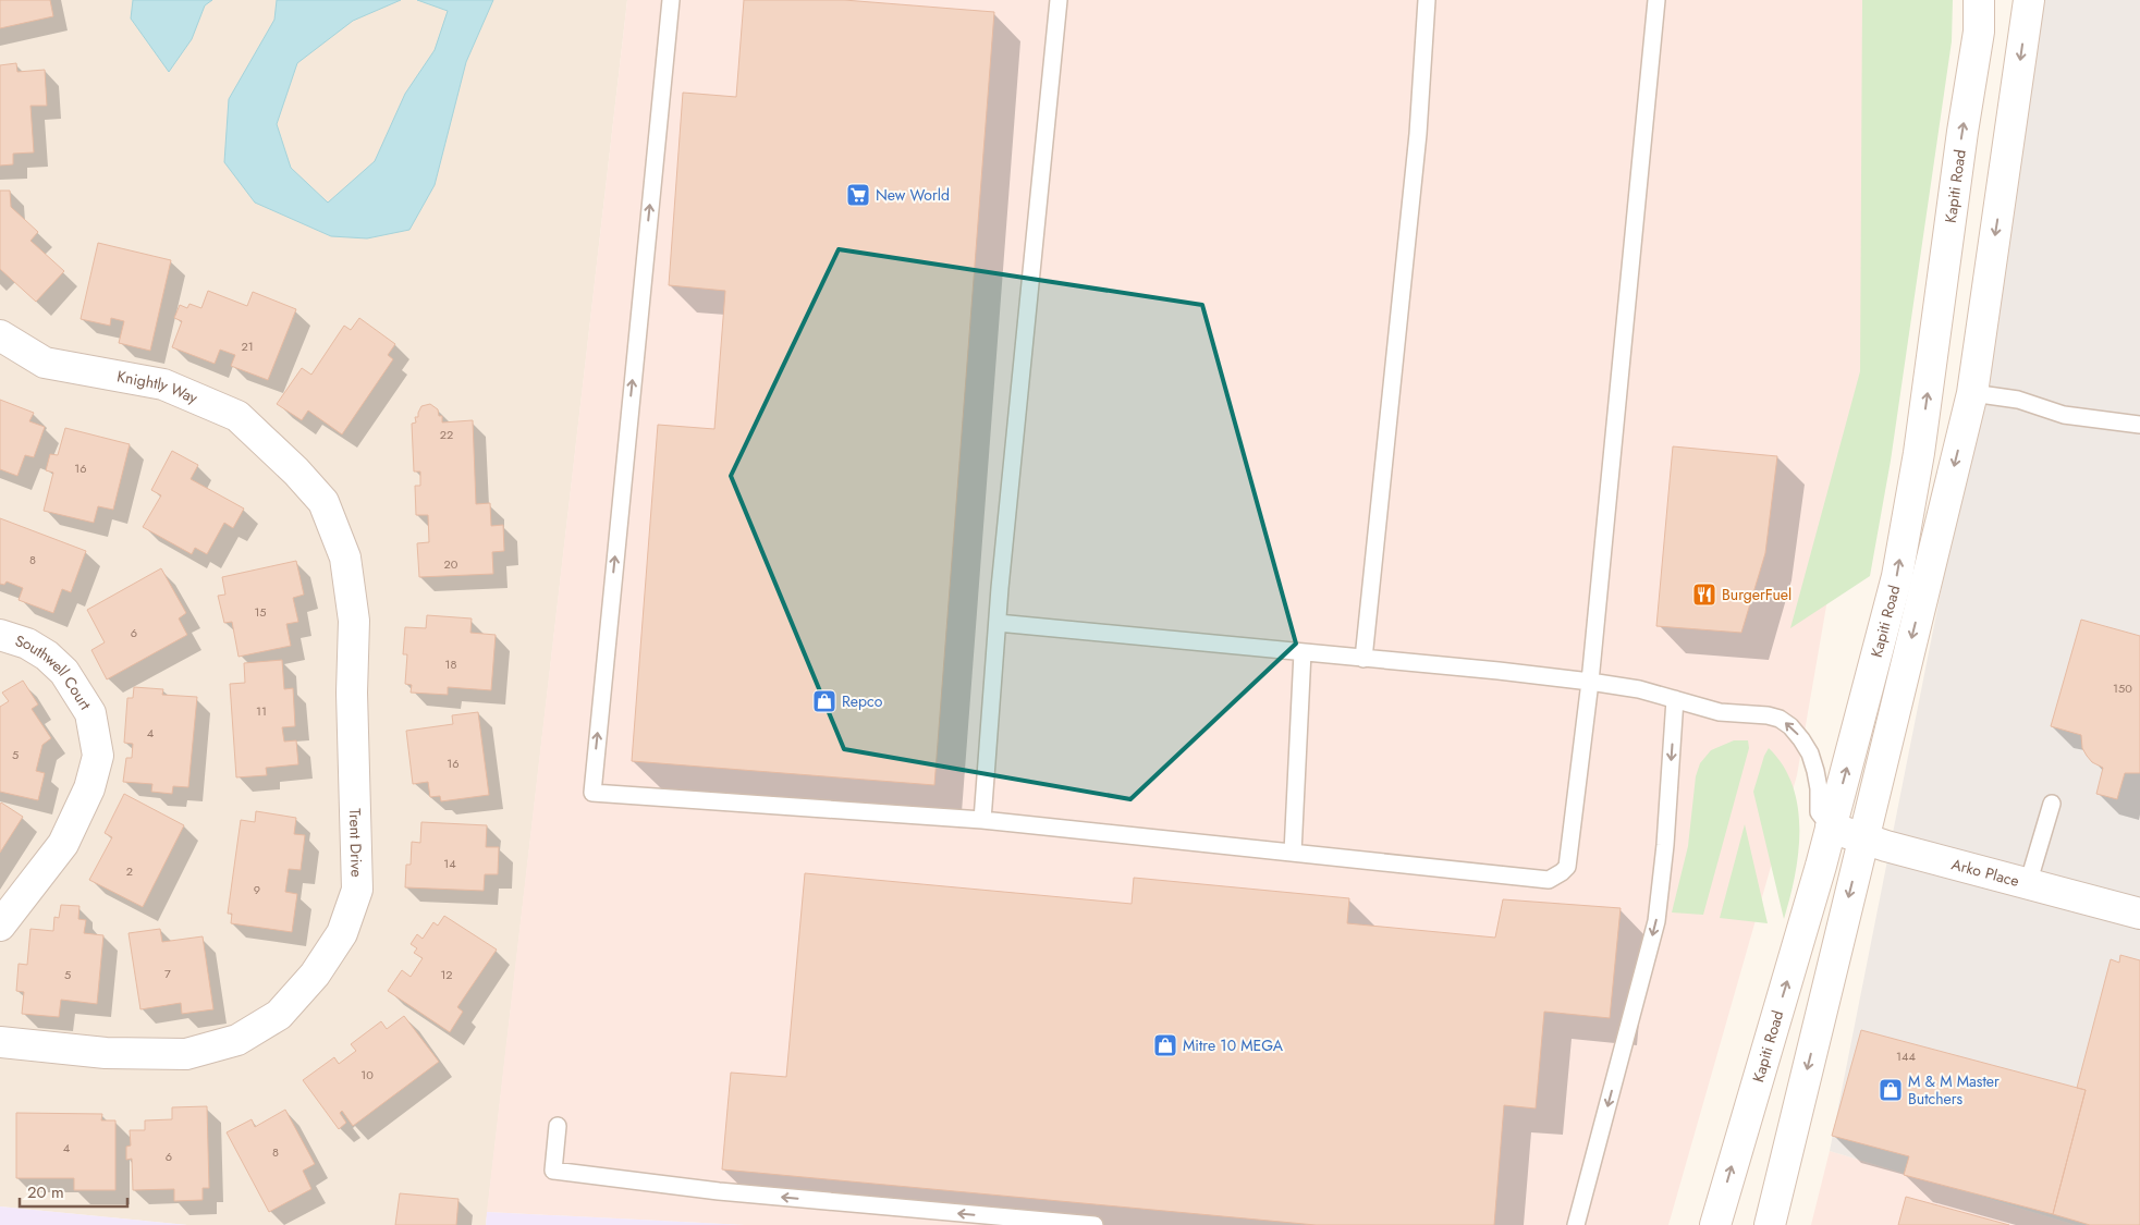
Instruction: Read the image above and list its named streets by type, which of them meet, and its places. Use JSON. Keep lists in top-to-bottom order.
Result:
{
  "streets": {
    "main road": [
      "Kapiti Road",
      "Knightly Way",
      "Southwell Court",
      "Trent Drive",
      "Arko Place"
    ]
  },
  "crossings": [
    ["Kapiti Road", "Arko Place"],
    ["Knightly Way", "Trent Drive"]
  ],
  "places": {
    "supermarket": ["New World"],
    "restaurant": ["BurgerFuel"],
    "shop": ["Repco", "Mitre 10 MEGA", "M & M Master Butchers"]
  },
  "house_numbers": [
    "21",
    "22",
    "16",
    "8",
    "20",
    "15",
    "6",
    "18",
    "150",
    "11",
    "4",
    "5",
    "16",
    "14",
    "2",
    "9",
    "7",
    "5",
    "12",
    "144",
    "10",
    "4",
    "8",
    "6"
  ],
  "scale_bar": "20 m"
}
